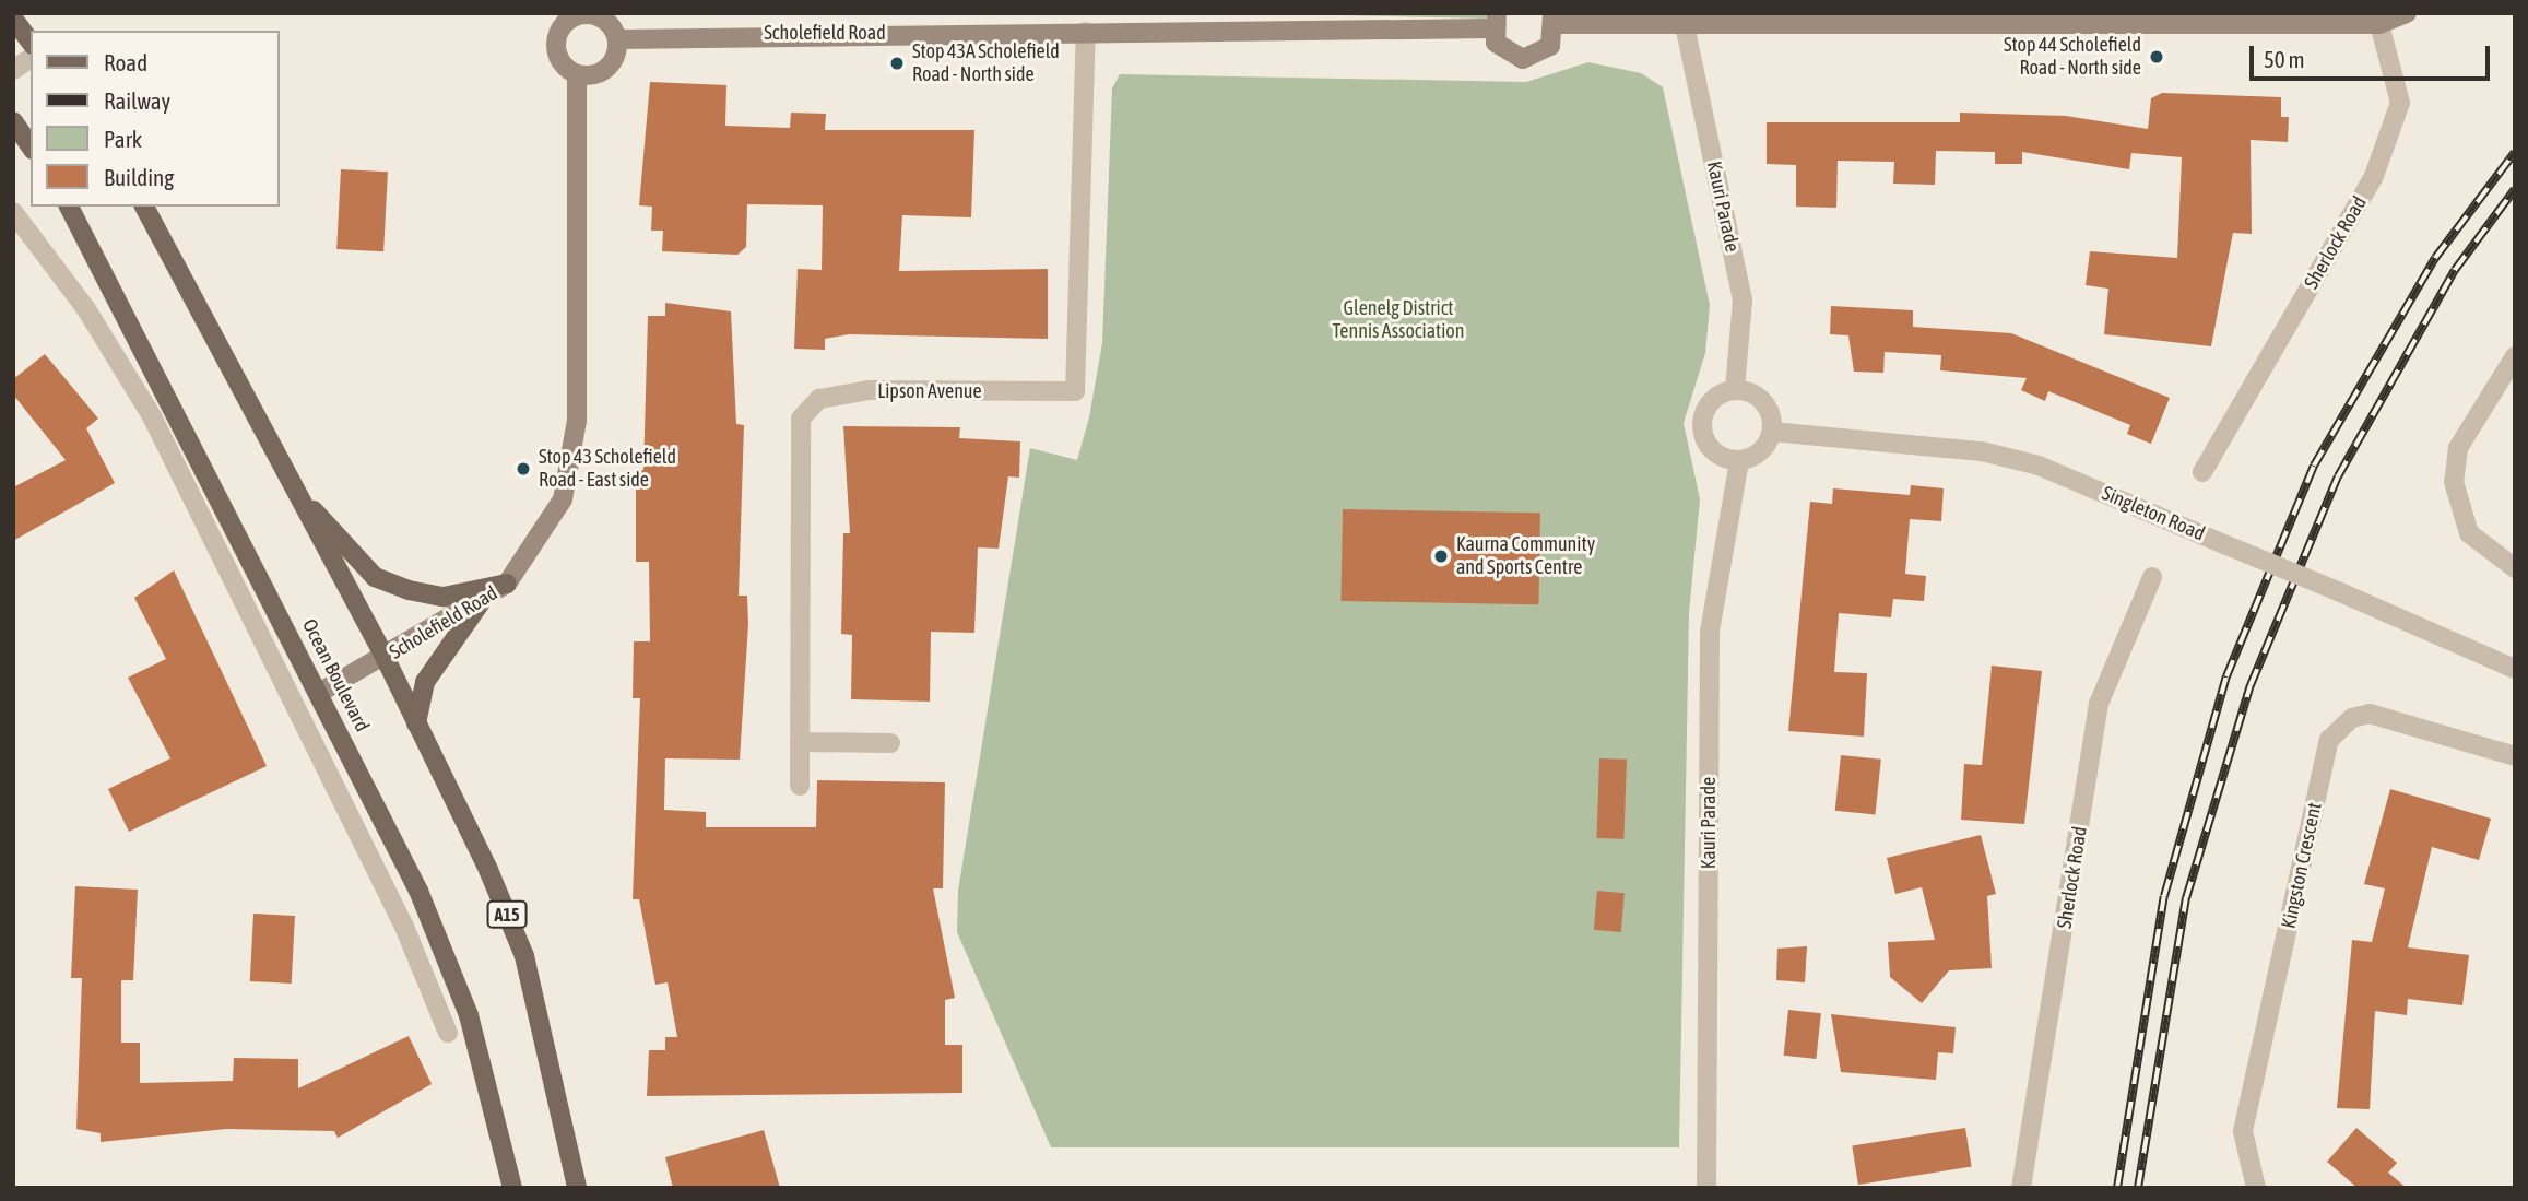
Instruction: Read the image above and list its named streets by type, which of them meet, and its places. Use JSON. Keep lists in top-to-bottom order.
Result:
{
  "streets": {
    "main road": ["Ocean Boulevard", "A15"],
    "street": [
      "Scholefield Road",
      "Kauri Parade",
      "Sherlock Road",
      "Lipson Avenue",
      "Singleton Road",
      "Kingston Crescent"
    ]
  },
  "crossings": [
    ["Scholefield Road", "Lipson Avenue"],
    ["Scholefield Road", "Ocean Boulevard"],
    ["Scholefield Road", "A15"],
    ["Kauri Parade", "Singleton Road"]
  ],
  "parks": ["Glenelg District Tennis Association"],
  "places": [
    "Stop 44 Scholefield Road - North side",
    "Stop 43A Scholefield Road - North side",
    "Stop 43 Scholefield Road - East side",
    "Kaurna Community and Sports Centre"
  ],
  "legend": [
    "Road",
    "Railway",
    "Park",
    "Building"
  ],
  "scale_bar": "50 m"
}
